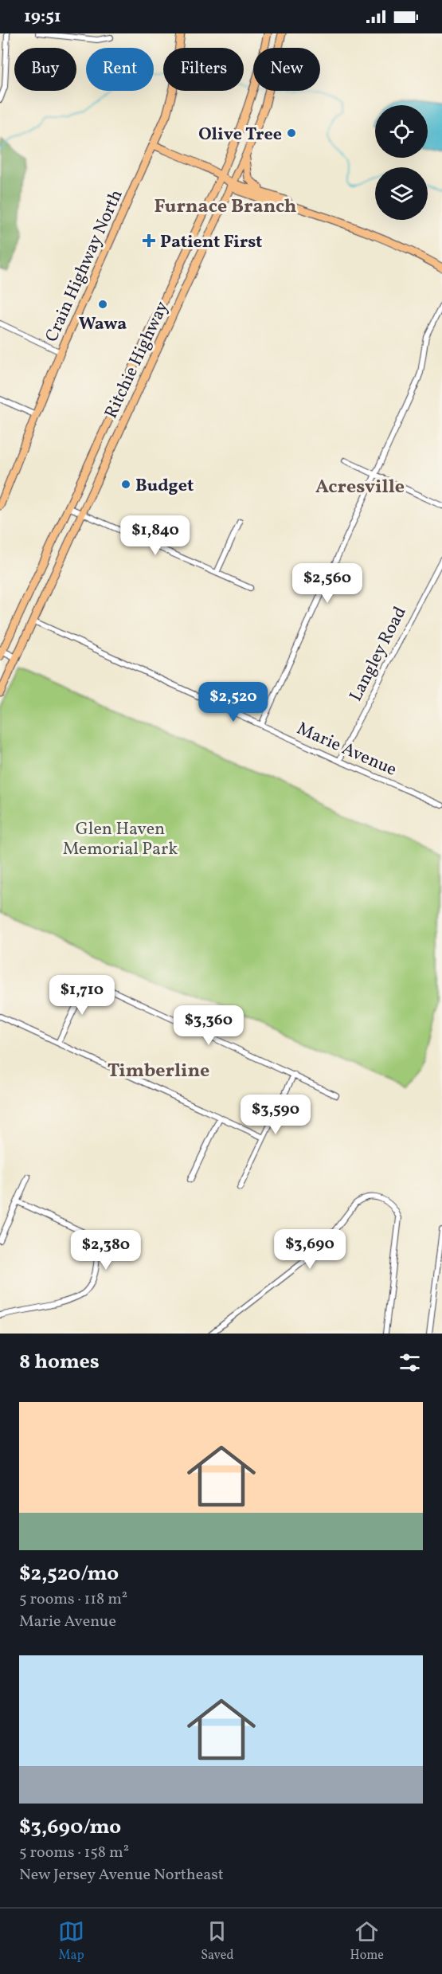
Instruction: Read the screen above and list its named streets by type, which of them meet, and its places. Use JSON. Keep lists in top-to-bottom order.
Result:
{
  "streets": {
    "main road": ["Crain Highway North", "Ritchie Highway"],
    "street": ["Langley Road", "Marie Avenue"]
  },
  "crossings": [
    ["Ritchie Highway", "Marie Avenue"],
    ["Langley Road", "Marie Avenue"]
  ],
  "districts": ["Furnace Branch", "Acresville", "Timberline"],
  "parks": ["Glen Haven Memorial Park"],
  "places": {
    "other": ["Olive Tree", "Wawa", "Budget"],
    "health": ["Patient First"]
  },
  "page": {
    "status": "19:51",
    "chip": [
      "Buy",
      "Rent",
      "Filters",
      "New"
    ],
    "price": [
      "$1,840",
      "$2,560",
      "$2,520",
      "$1,710",
      "$3,360",
      "$3,590",
      "$3,690",
      "$2,380"
    ],
    "heading": "8 homes",
    "list": [
      {
        "name": "$2,520/mo",
        "note": "5 rooms · 118 m² · Marie Avenue"
      },
      {
        "name": "$3,690/mo",
        "note": "5 rooms · 158 m² · New Jersey Avenue Northeast"
      }
    ],
    "tabs": ["Map", "Saved", "Home"]
  }
}
